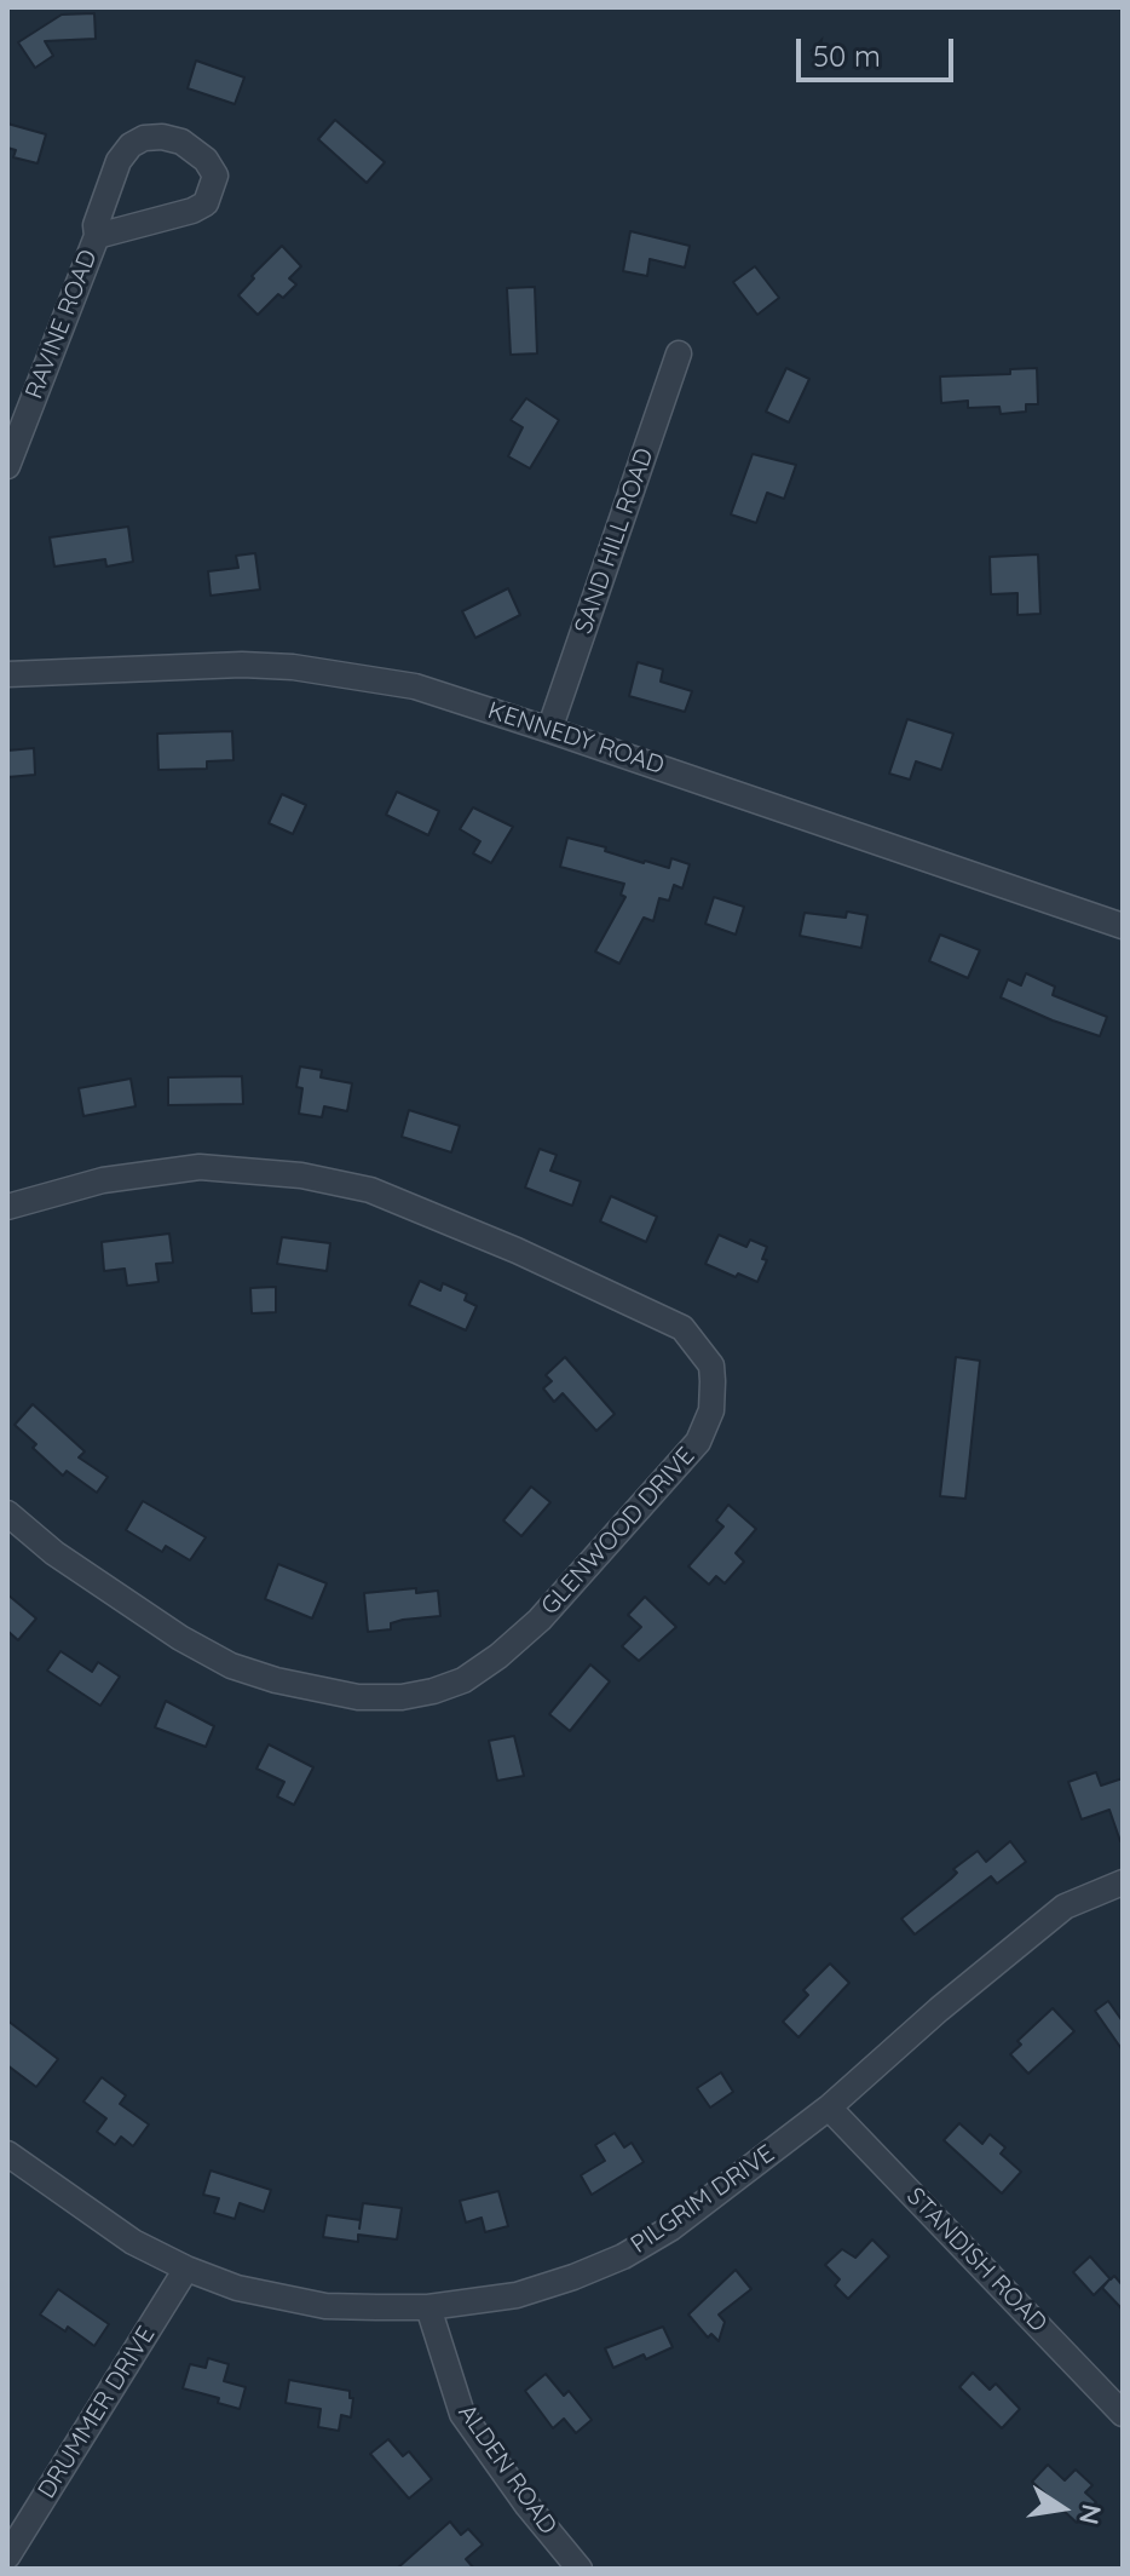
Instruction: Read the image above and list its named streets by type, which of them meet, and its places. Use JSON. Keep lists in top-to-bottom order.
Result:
{
  "streets": {
    "street": [
      "RAVINE ROAD",
      "SAND HILL ROAD",
      "KENNEDY ROAD",
      "GLENWOOD DRIVE",
      "PILGRIM DRIVE",
      "STANDISH ROAD",
      "DRUMMER DRIVE",
      "ALDEN ROAD"
    ]
  },
  "crossings": [
    ["SAND HILL ROAD", "KENNEDY ROAD"],
    ["PILGRIM DRIVE", "STANDISH ROAD"],
    ["PILGRIM DRIVE", "DRUMMER DRIVE"],
    ["PILGRIM DRIVE", "ALDEN ROAD"]
  ],
  "scale_bar": "50 m",
  "north": "right"
}
